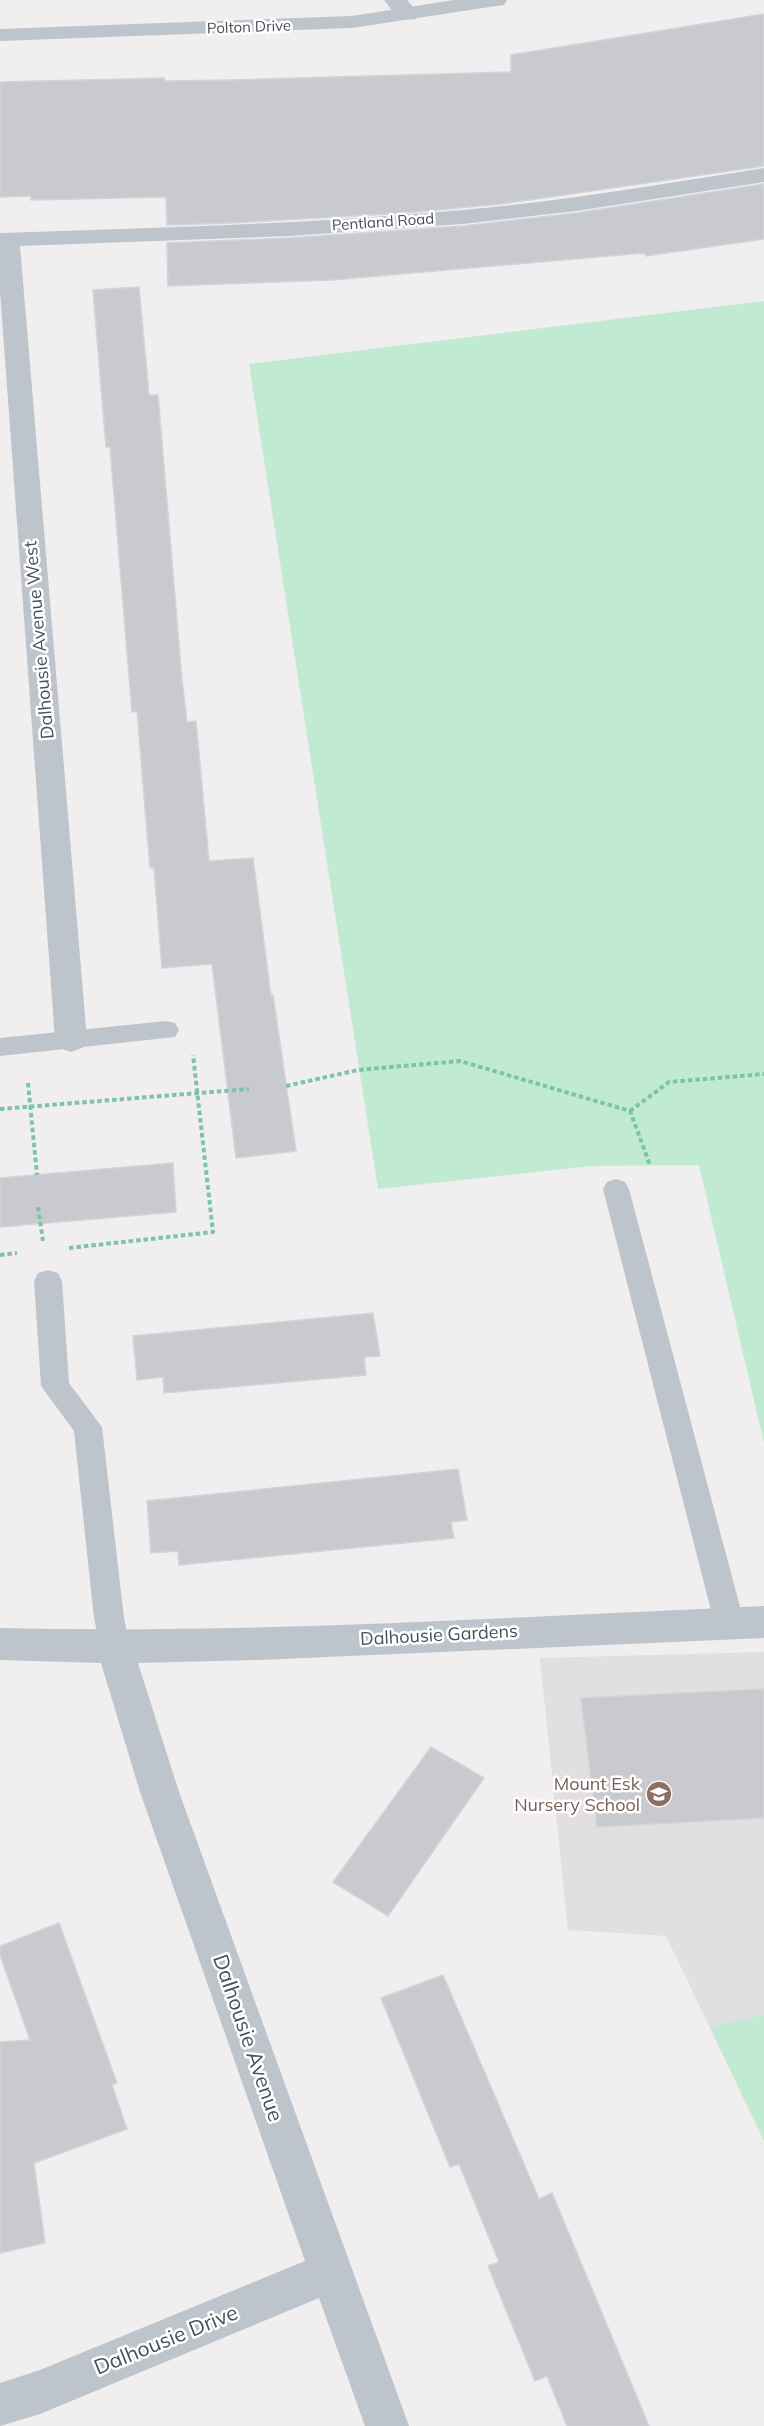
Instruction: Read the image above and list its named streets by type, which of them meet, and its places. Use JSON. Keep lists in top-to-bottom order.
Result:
{
  "streets": {
    "street": [
      "Polton Drive",
      "Pentland Road",
      "Dalhousie Avenue West",
      "Dalhousie Gardens",
      "Dalhousie Avenue",
      "Dalhousie Drive"
    ]
  },
  "crossings": [
    ["Pentland Road", "Dalhousie Avenue West"],
    ["Dalhousie Gardens", "Dalhousie Avenue"],
    ["Dalhousie Avenue", "Dalhousie Drive"]
  ],
  "places": {
    "school or university": ["Mount Esk Nursery School"]
  }
}
